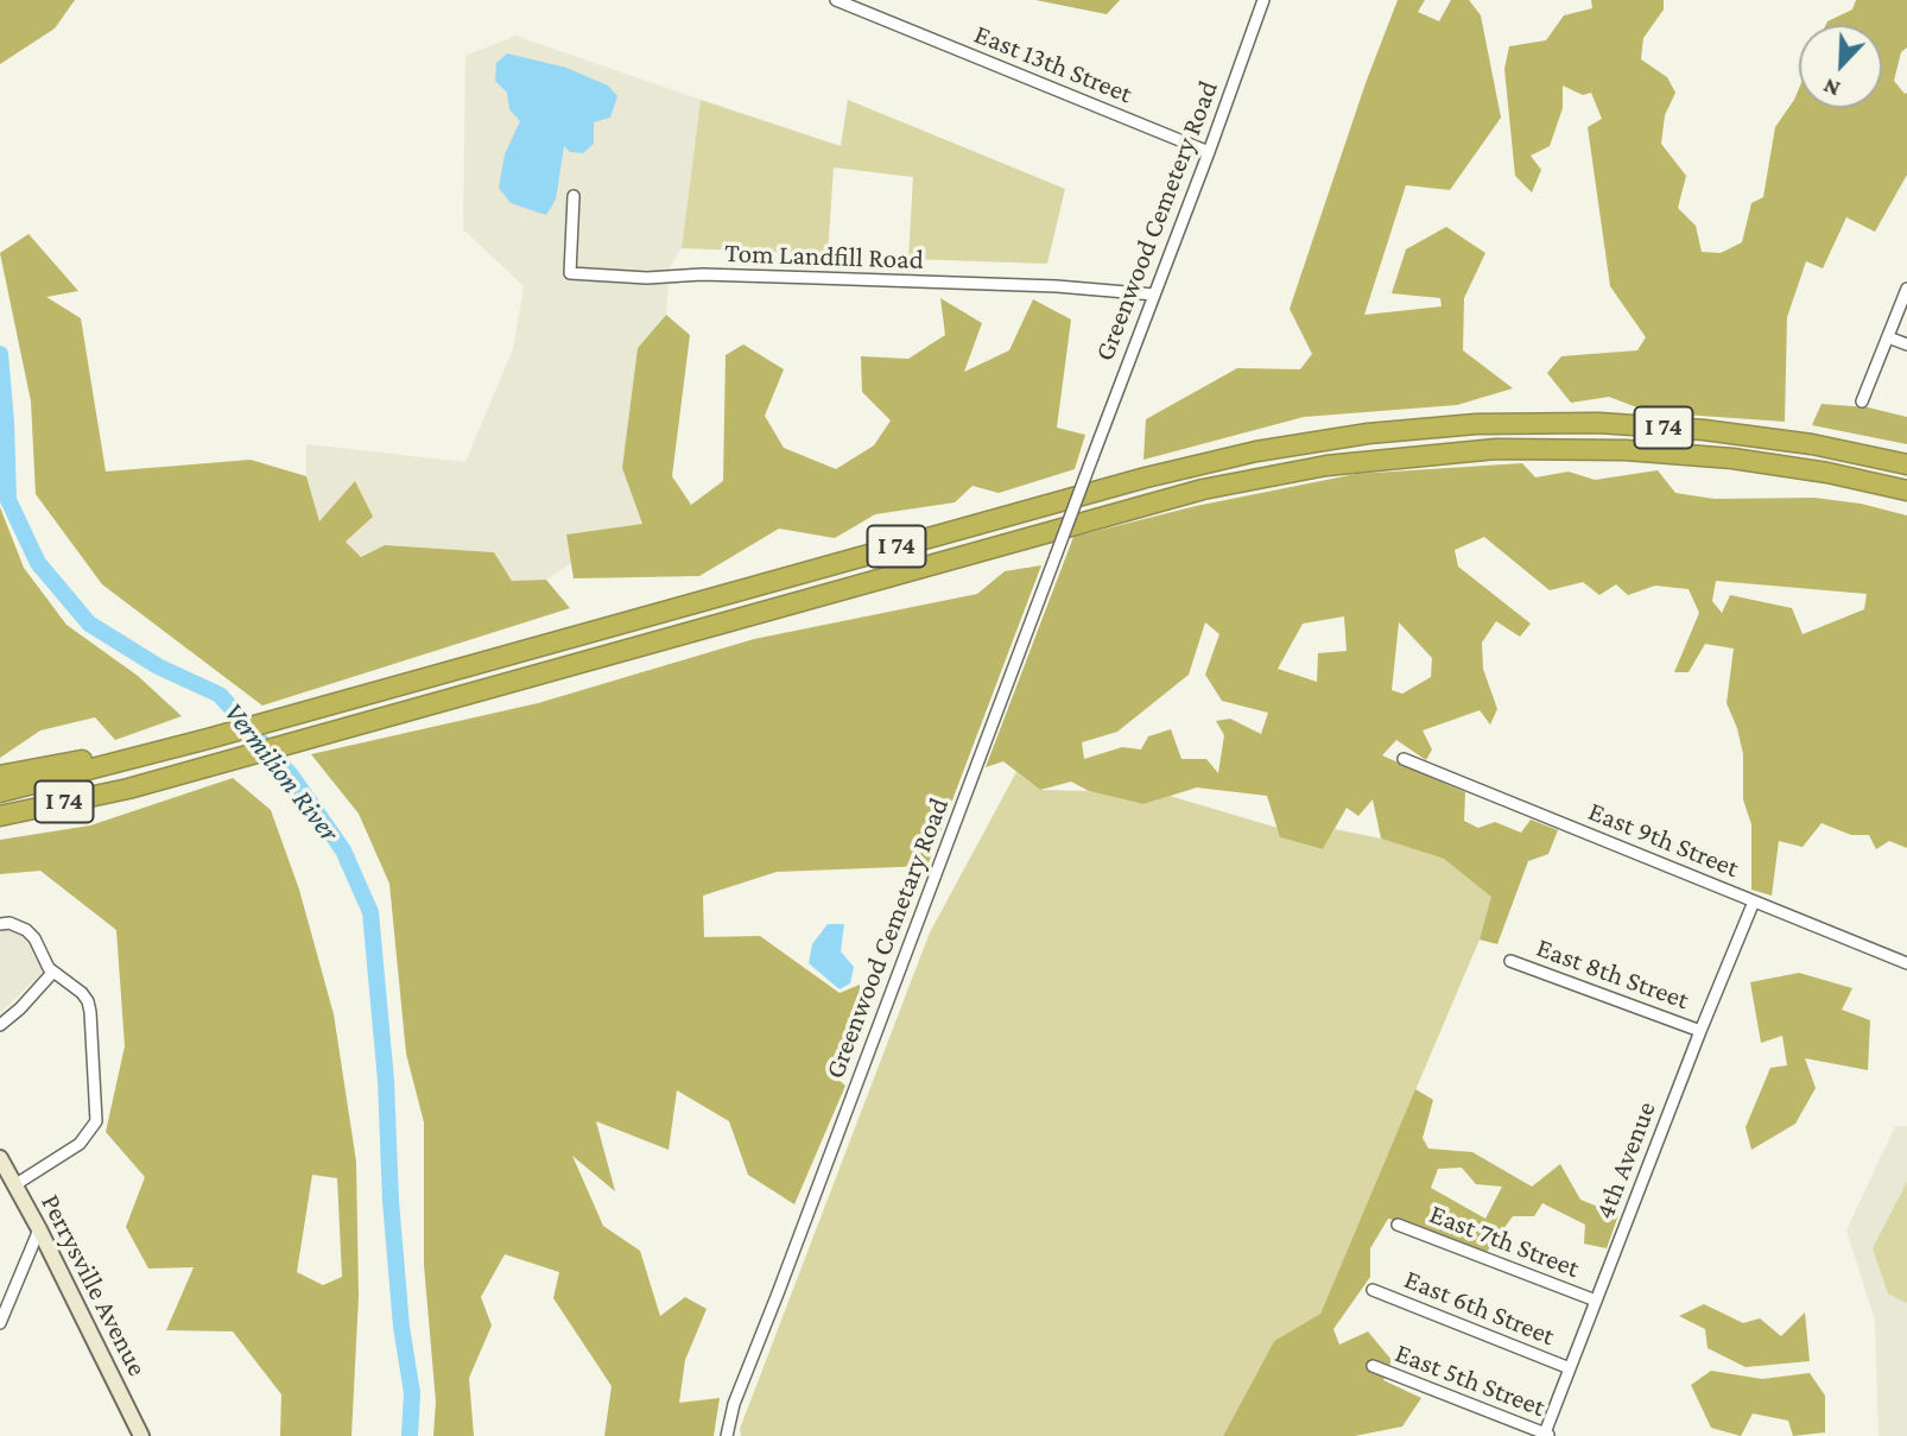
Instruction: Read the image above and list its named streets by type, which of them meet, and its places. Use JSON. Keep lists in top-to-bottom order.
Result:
{
  "streets": {
    "highway": ["I 74"],
    "street": [
      "East 13th Street",
      "Greenwood Cemetery Road",
      "Tom Landfill Road",
      "East 9th Street",
      "Greenwood Cemetary Road",
      "East 8th Street",
      "4th Avenue",
      "East 7th Street",
      "Perrysville Avenue",
      "East 6th Street",
      "East 5th Street"
    ]
  },
  "crossings": [
    ["East 13th Street", "Greenwood Cemetery Road"],
    ["Greenwood Cemetery Road", "Tom Landfill Road"],
    ["Greenwood Cemetery Road", "Greenwood Cemetary Road"],
    ["East 9th Street", "4th Avenue"],
    ["East 8th Street", "4th Avenue"],
    ["4th Avenue", "East 7th Street"],
    ["4th Avenue", "East 6th Street"],
    ["4th Avenue", "East 5th Street"]
  ],
  "water": ["Vermilion River"],
  "north": "bottom left"
}
